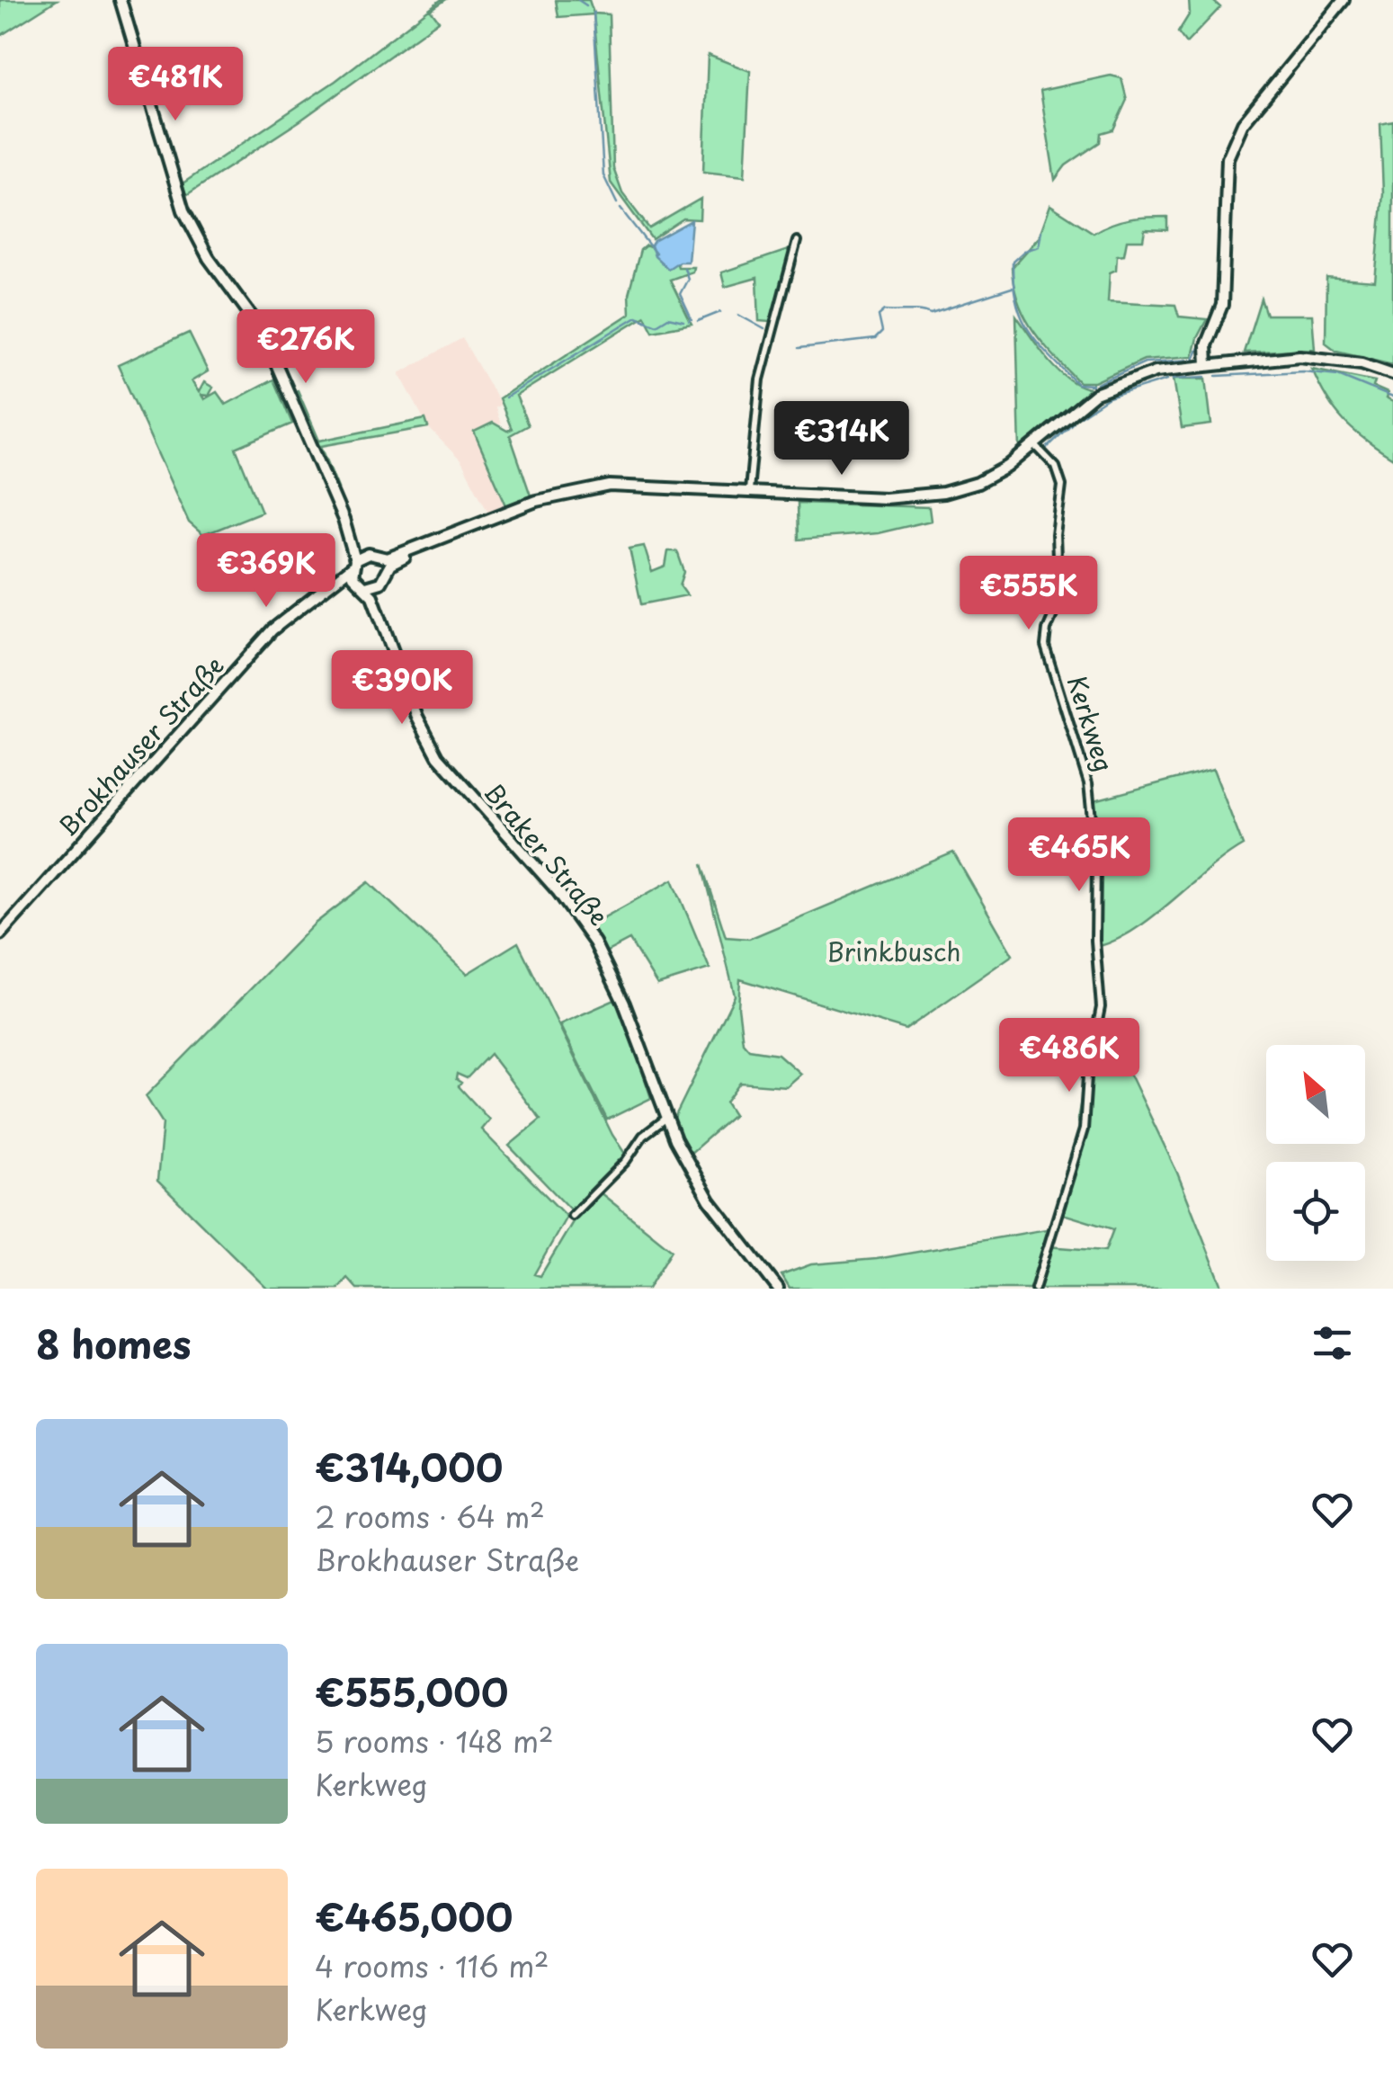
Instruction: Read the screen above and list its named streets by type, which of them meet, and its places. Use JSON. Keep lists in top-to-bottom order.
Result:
{
  "streets": {
    "street": ["Kerkweg", "Brokhauser Straße", "Braker Straße"]
  },
  "crossings": [
    ["Brokhauser Straße", "Braker Straße"]
  ],
  "parks": ["Brinkbusch"],
  "north": "top left",
  "page": {
    "price": [
      "€481K",
      "€276K",
      "€314K",
      "€369K",
      "€555K",
      "€390K",
      "€465K",
      "€486K"
    ],
    "heading": "8 homes",
    "list": [
      {
        "name": "€314,000",
        "note": "2 rooms · 64 m² · Brokhauser Straße"
      },
      {
        "name": "€555,000",
        "note": "5 rooms · 148 m² · Kerkweg"
      },
      {
        "name": "€465,000",
        "note": "4 rooms · 116 m² · Kerkweg"
      }
    ]
  }
}
